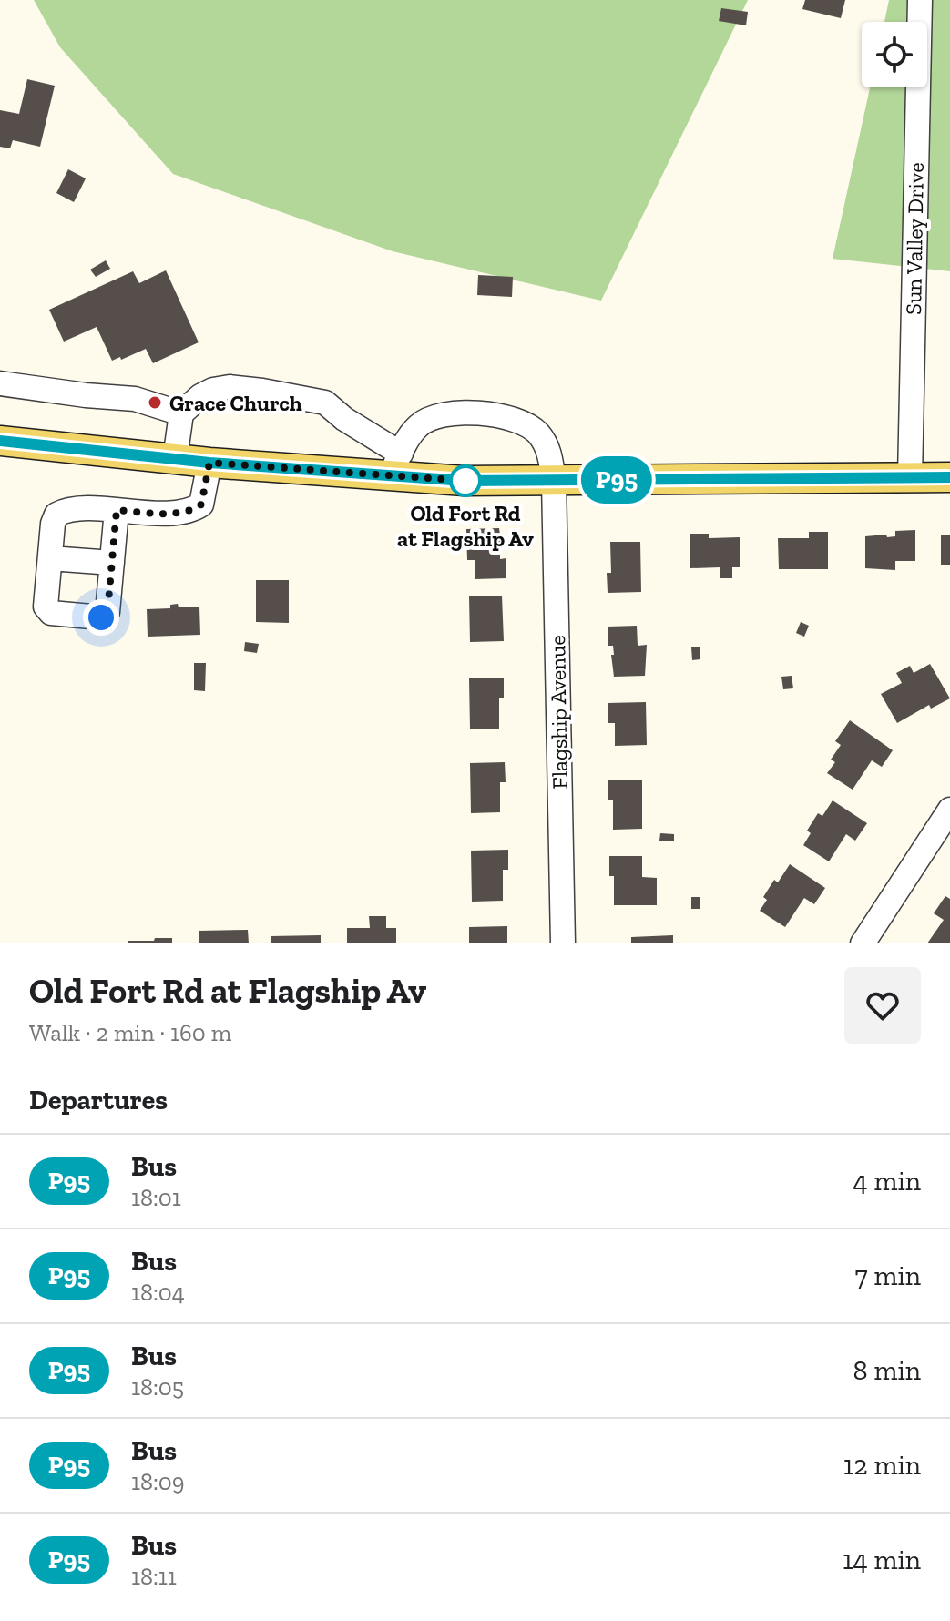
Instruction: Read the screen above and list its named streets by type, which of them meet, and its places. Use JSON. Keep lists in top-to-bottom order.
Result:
{
  "streets": {
    "street": ["Sun Valley Drive", "Flagship Avenue"]
  },
  "places": ["Grace Church", "Old Fort Rd at Flagship Av"],
  "lines": ["bus line P95"],
  "page": {
    "on_map": "P95",
    "heading": [
      ["Old Fort Rd at Flagship Av", "Walk · 2 min · 160 m"],
      "Departures"
    ],
    "list": [
      {
        "mark": "P95",
        "name": "Bus",
        "note": "18:01",
        "value": "4 min"
      },
      {
        "mark": "P95",
        "name": "Bus",
        "note": "18:04",
        "value": "7 min"
      },
      {
        "mark": "P95",
        "name": "Bus",
        "note": "18:05",
        "value": "8 min"
      },
      {
        "mark": "P95",
        "name": "Bus",
        "note": "18:09",
        "value": "12 min"
      },
      {
        "mark": "P95",
        "name": "Bus",
        "note": "18:11",
        "value": "14 min"
      }
    ]
  }
}
